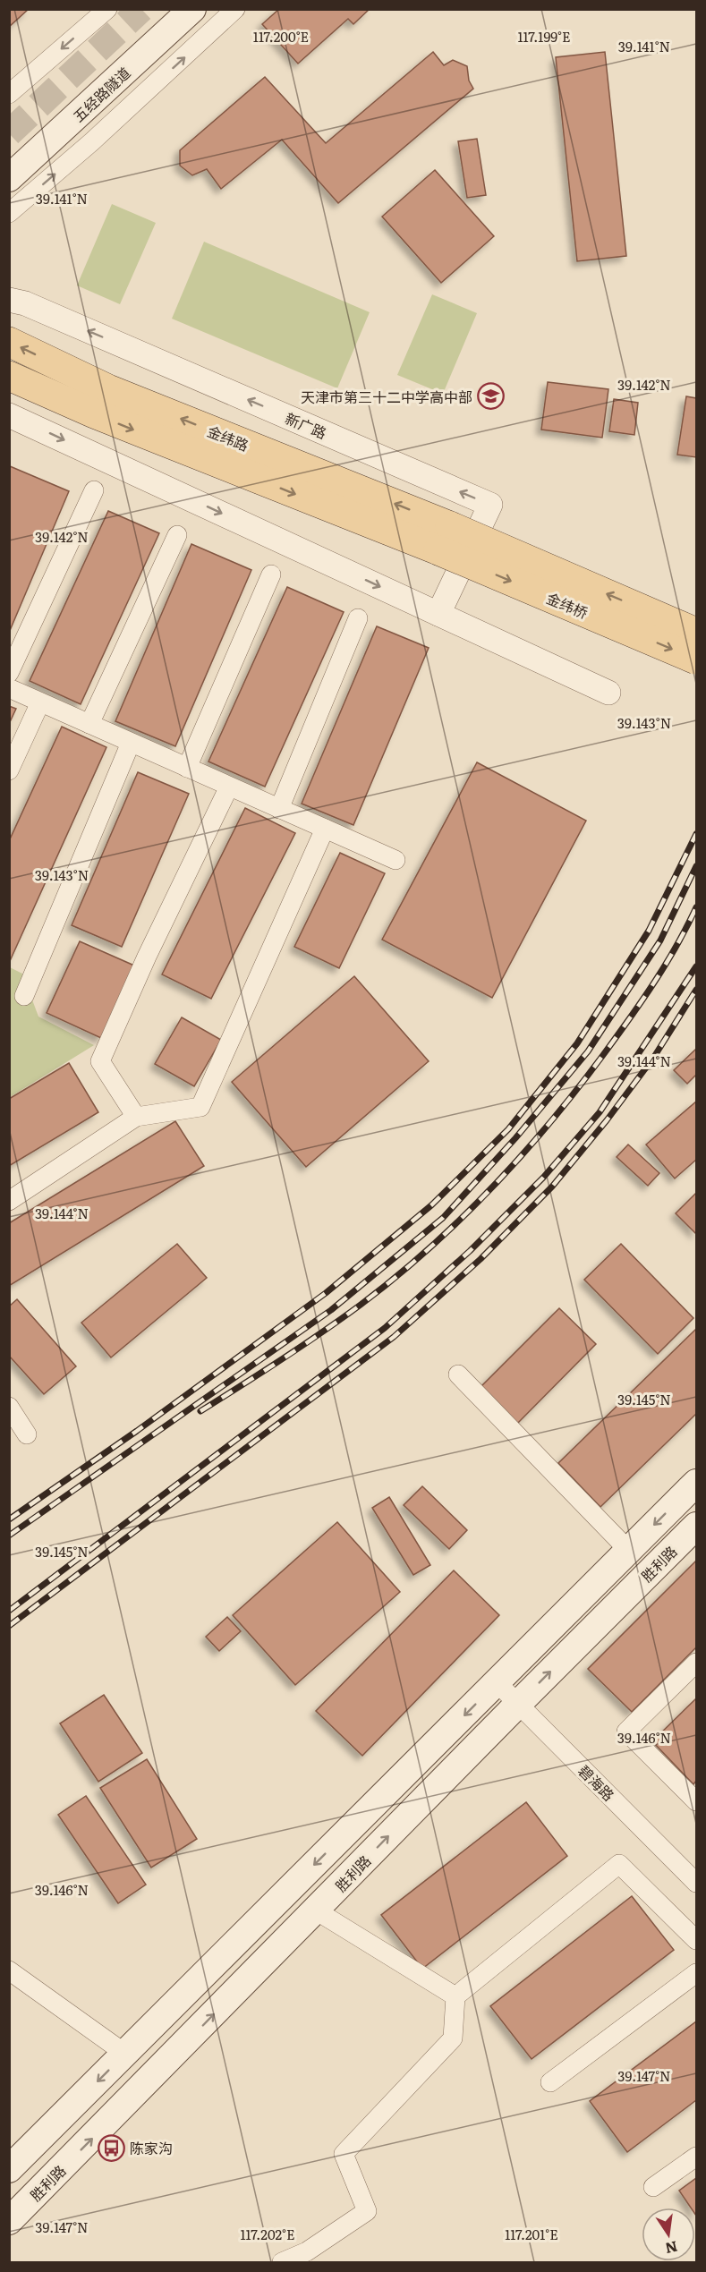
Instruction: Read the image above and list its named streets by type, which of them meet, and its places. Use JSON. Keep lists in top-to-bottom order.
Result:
{
  "streets": {
    "main road": [
      "五经路隧道",
      "金纬路",
      "金纬桥",
      "胜利路"
    ],
    "street": ["新广路", "碧海路"]
  },
  "crossings": [
    ["金纬路", "金纬桥"],
    ["胜利路", "碧海路"]
  ],
  "places": {
    "school or university": ["天津市第三十二中学高中部"],
    "bus stop": ["陈家沟"]
  },
  "north": "bottom",
  "coordinates": [
    "117.200°E",
    "117.199°E",
    "39.141°N",
    "39.142°N",
    "39.143°N",
    "39.144°N",
    "39.145°N",
    "39.146°N",
    "39.147°N",
    "117.202°E",
    "117.201°E"
  ]
}
